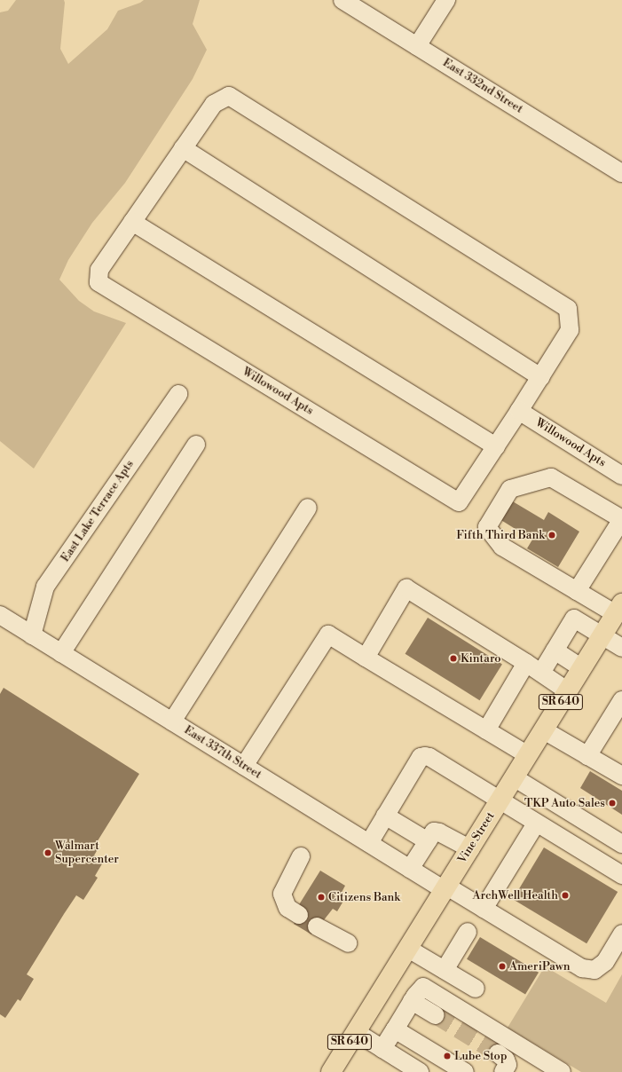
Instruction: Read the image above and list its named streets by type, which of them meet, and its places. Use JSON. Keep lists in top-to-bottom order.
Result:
{
  "streets": {
    "main road": ["SR 640", "Vine Street"],
    "street": [
      "East 332nd Street",
      "Willowood Apts",
      "East Lake Terrace Apts",
      "East 337th Street"
    ]
  },
  "crossings": [
    ["East Lake Terrace Apts", "East 337th Street"],
    ["East 337th Street", "Vine Street"]
  ],
  "places": [
    "Fifth Third Bank",
    "Kintaro",
    "TKP Auto Sales",
    "Walmart Supercenter",
    "ArchWell Health",
    "Citizens Bank",
    "AmeriPawn",
    "Lube Stop"
  ]
}
